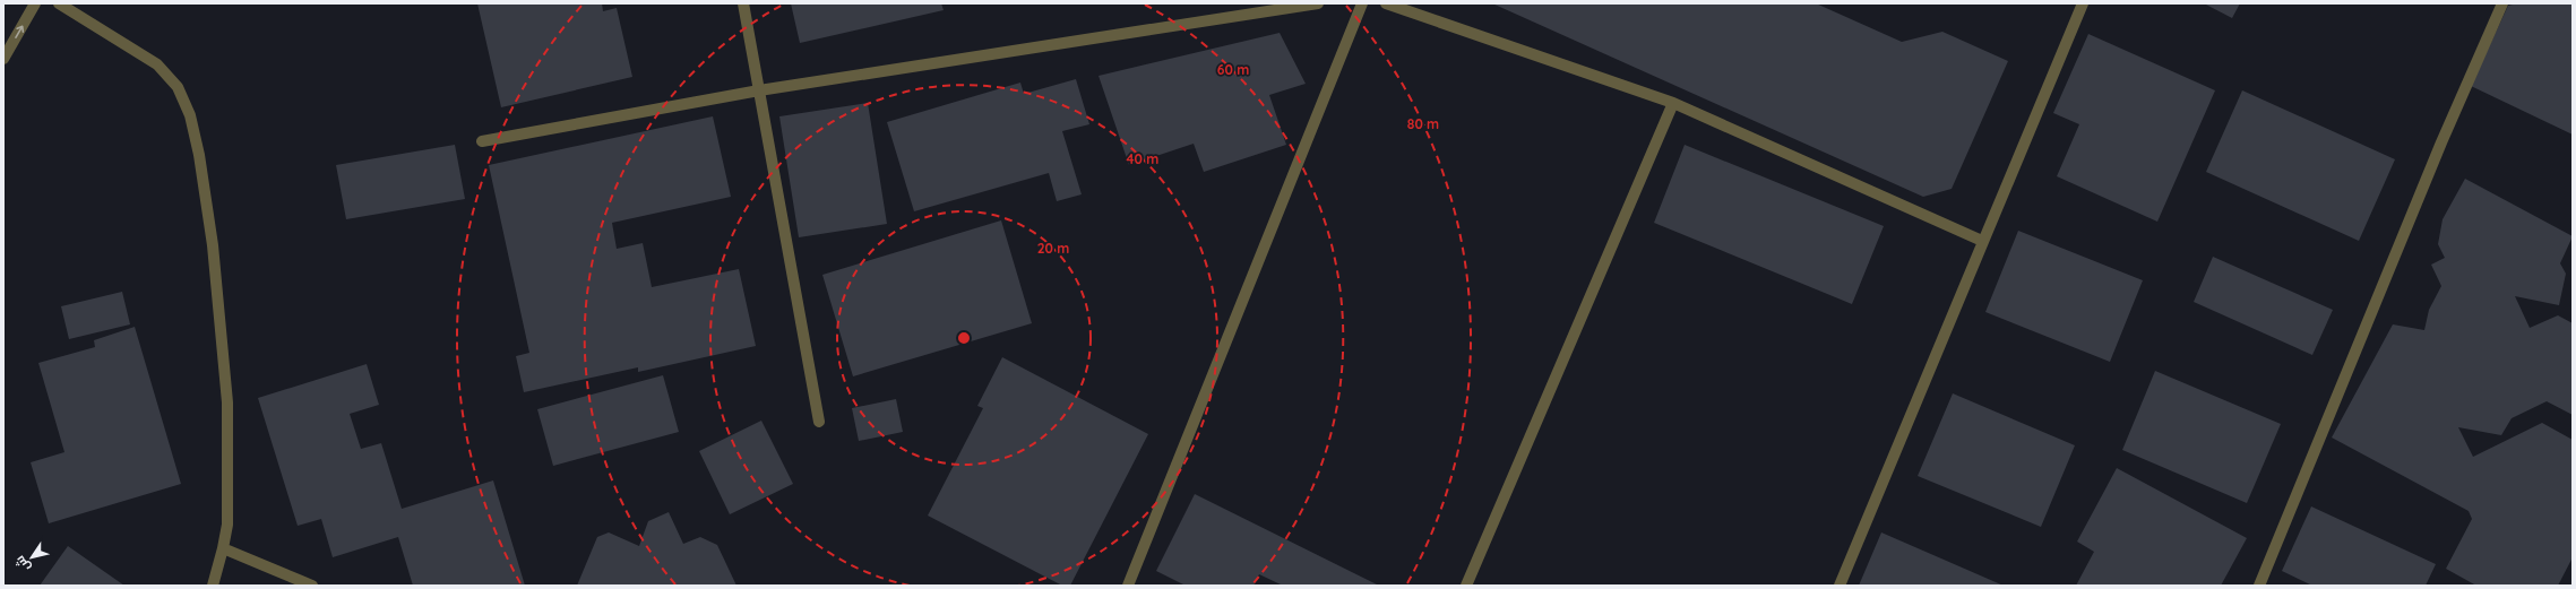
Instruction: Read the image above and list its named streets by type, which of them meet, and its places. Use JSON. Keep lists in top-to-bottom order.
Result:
{
  "north": "bottom left",
  "rings": [
    "60 m",
    "80 m",
    "40 m",
    "20 m"
  ]
}
